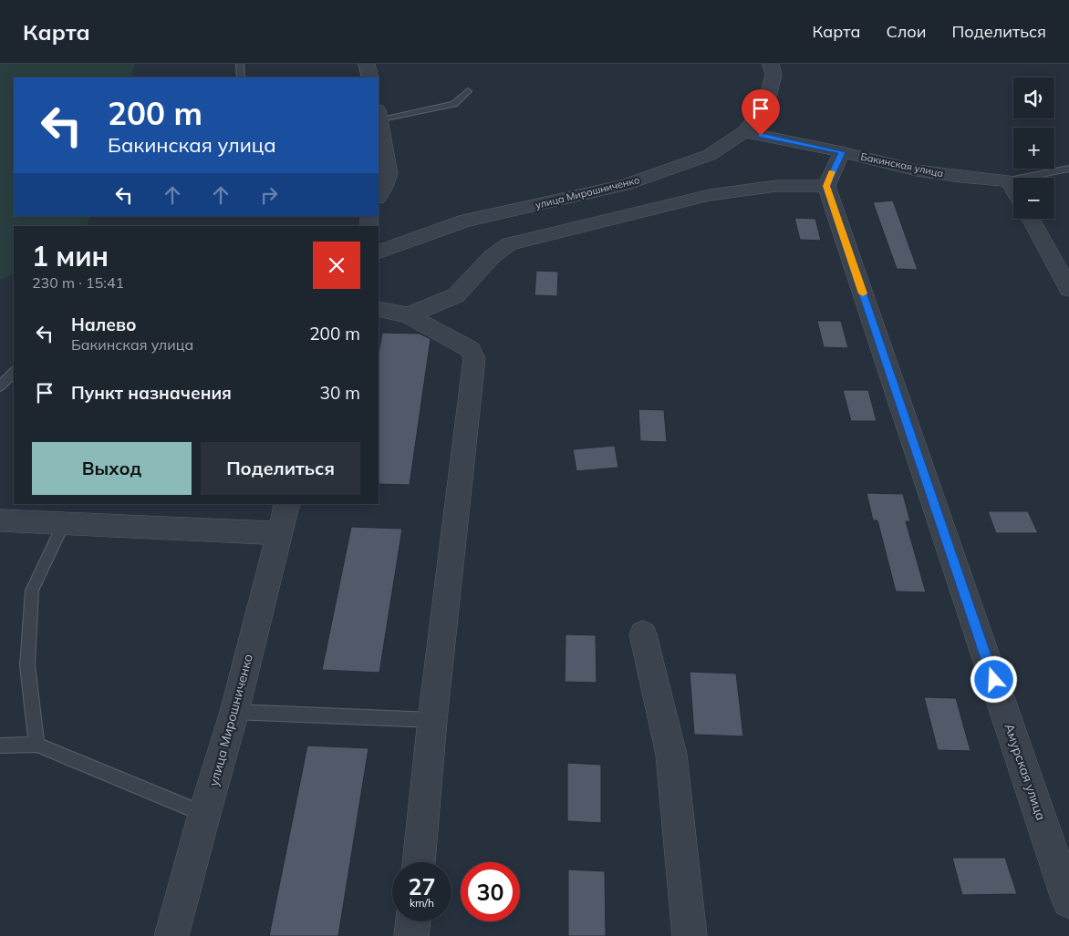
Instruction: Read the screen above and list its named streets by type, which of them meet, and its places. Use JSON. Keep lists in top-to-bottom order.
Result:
{
  "streets": {
    "street": ["Бакинская улица", "улица Мирошниченко", "Амурская улица"]
  },
  "crossings": [
    ["Бакинская улица", "улица Мирошниченко"]
  ],
  "page": {
    "header": "Карта",
    "nav": ["Карта", "Слои", "Поделиться"],
    "map_buttons": ["+", "−"],
    "turn": ["200 m", "Бакинская улица"],
    "heading": ["1 мин", "230 m · 15:41"],
    "list": [
      {
        "name": "Налево",
        "note": "Бакинская улица",
        "value": "200 m"
      },
      {
        "name": "Пункт назначения",
        "value": "30 m"
      }
    ],
    "buttons": ["Выход", "Поделиться"],
    "speed": "27 km/h",
    "limit": "30"
  }
}
